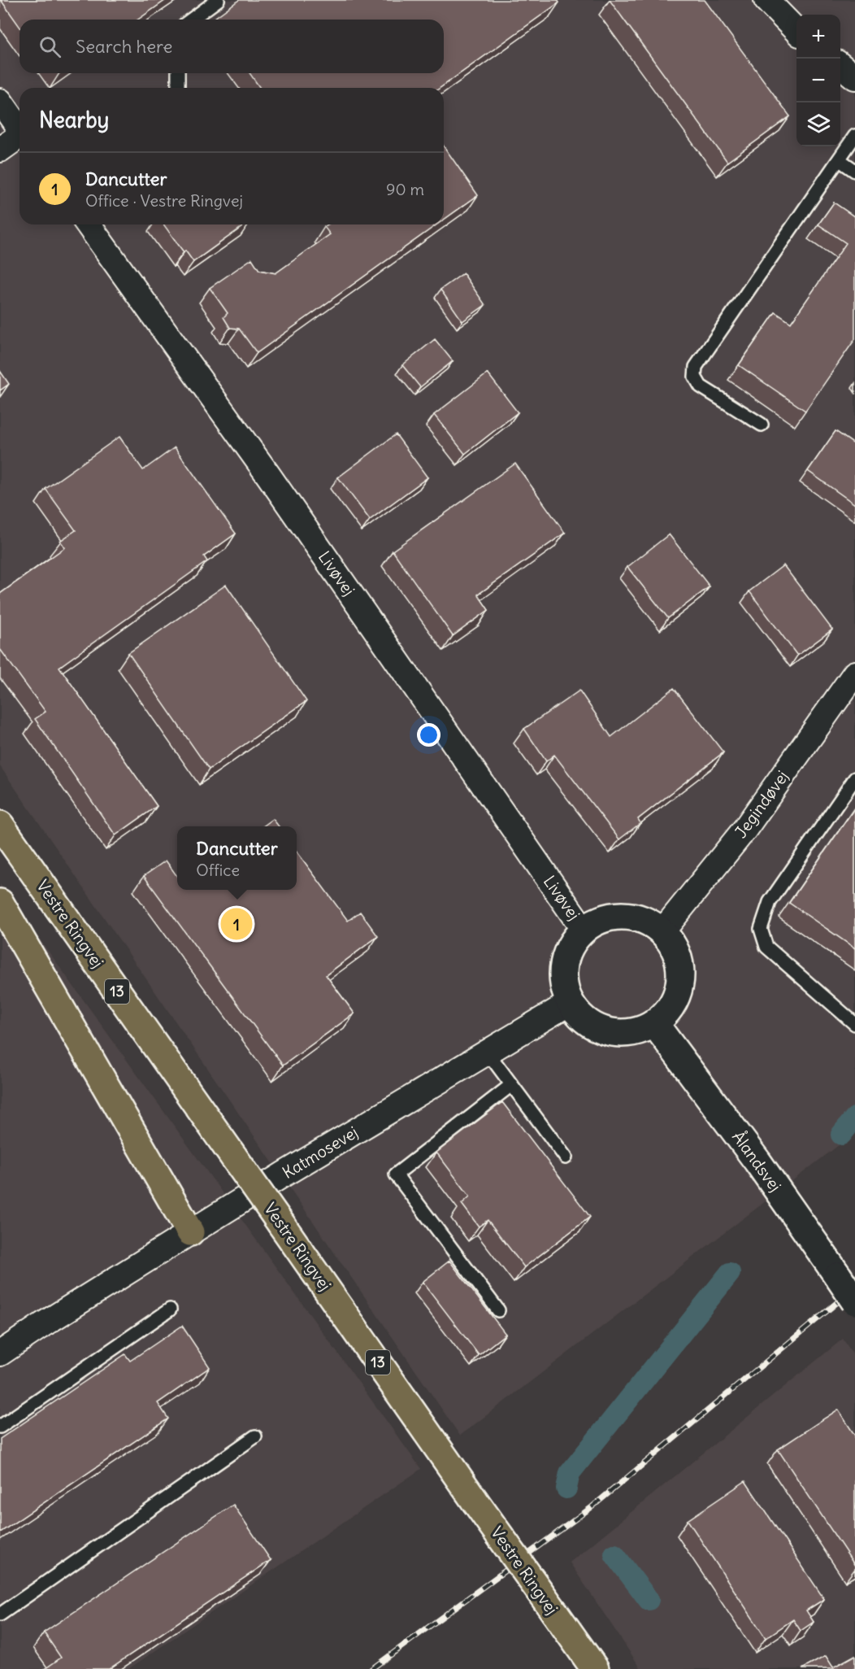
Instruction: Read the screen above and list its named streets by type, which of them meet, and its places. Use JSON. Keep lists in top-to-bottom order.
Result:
{
  "streets": {
    "main road": ["Vestre Ringvej", "13"],
    "street": [
      "Livøvej",
      "Jegindøvej",
      "Katmosevej",
      "Ålandsvej"
    ]
  },
  "crossings": [
    ["Livøvej", "Jegindøvej"],
    ["Livøvej", "Katmosevej"],
    ["Livøvej", "Ålandsvej"],
    ["Jegindøvej", "Katmosevej"],
    ["Jegindøvej", "Ålandsvej"],
    ["Katmosevej", "Ålandsvej"]
  ],
  "page": {
    "map_buttons": ["+", "−"],
    "search": "Search here",
    "heading": "Nearby",
    "list": [
      {
        "mark": "1",
        "name": "Dancutter",
        "note": "Office · Vestre Ringvej",
        "value": "90 m"
      }
    ],
    "popup": ["Dancutter", "Office"],
    "pins": "1"
  }
}
